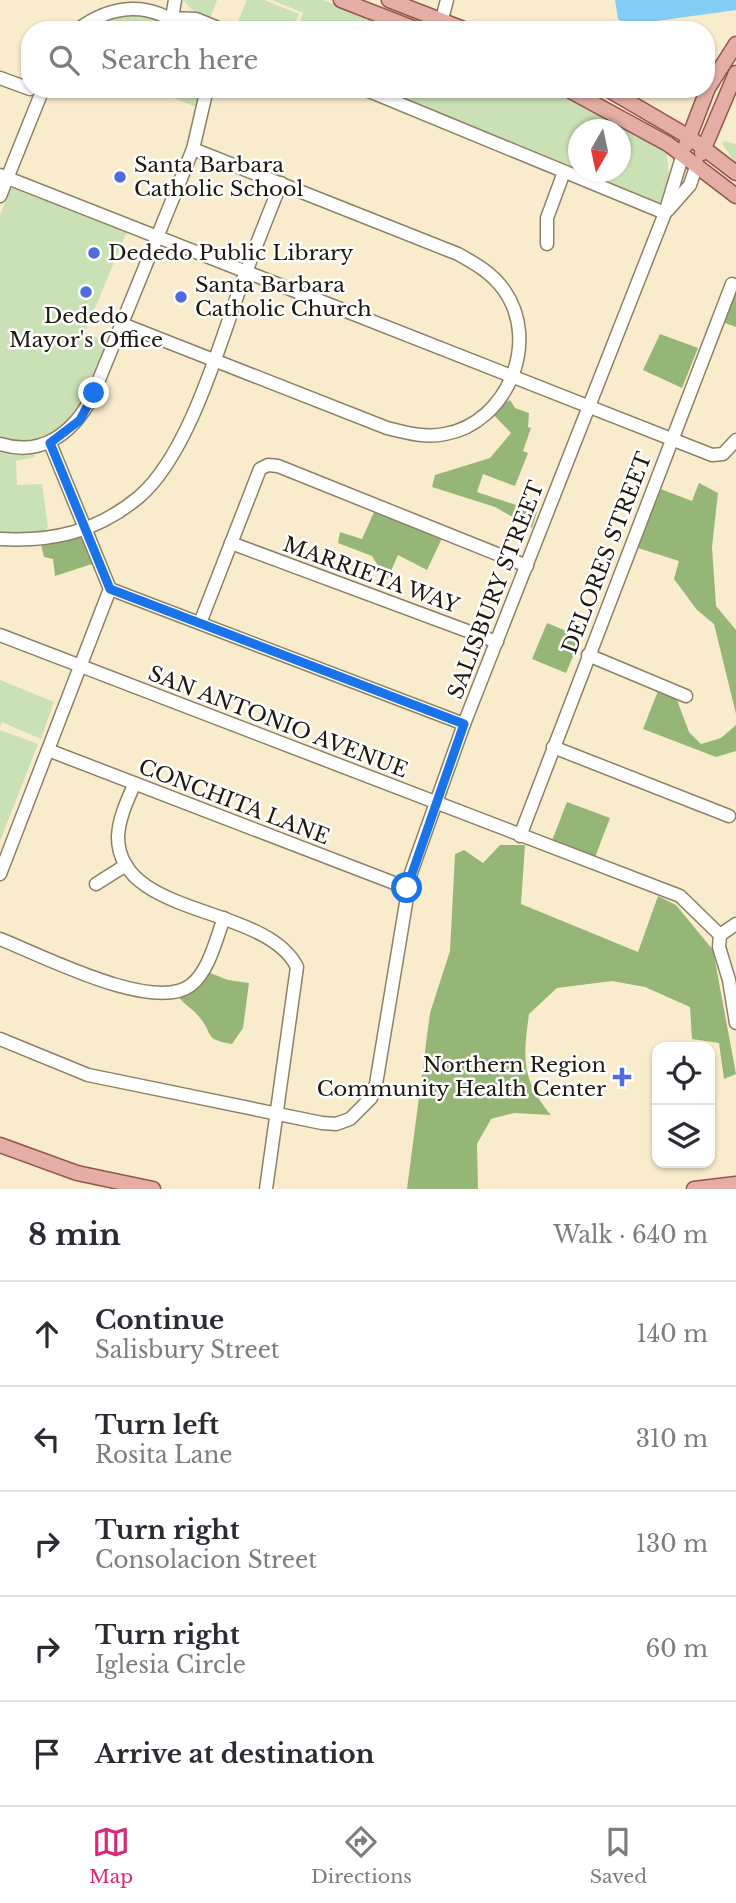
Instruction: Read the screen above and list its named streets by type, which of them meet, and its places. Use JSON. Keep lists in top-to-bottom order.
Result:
{
  "streets": {
    "street": [
      "DELORES STREET",
      "MARRIETA WAY",
      "SALISBURY STREET",
      "SAN ANTONIO AVENUE",
      "CONCHITA LANE"
    ]
  },
  "crossings": [
    ["DELORES STREET", "SAN ANTONIO AVENUE"],
    ["MARRIETA WAY", "SALISBURY STREET"],
    ["SALISBURY STREET", "SAN ANTONIO AVENUE"],
    ["SALISBURY STREET", "CONCHITA LANE"]
  ],
  "places": {
    "other": [
      "Santa Barbara Catholic School",
      "Dededo Public Library",
      "Dededo Mayor's Office",
      "Santa Barbara Catholic Church"
    ],
    "health": ["Northern Region Community Health Center"]
  },
  "north": "bottom",
  "page": {
    "search": "Search here",
    "heading": ["8 min", "Walk · 640 m"],
    "list": [
      ["Continue", "Salisbury Street", "140 m"],
      ["Turn left", "Rosita Lane", "310 m"],
      ["Turn right", "Consolacion Street", "130 m"],
      ["Turn right", "Iglesia Circle", "60 m"],
      "Arrive at destination"
    ],
    "nav": ["Map", "Directions", "Saved"]
  }
}
